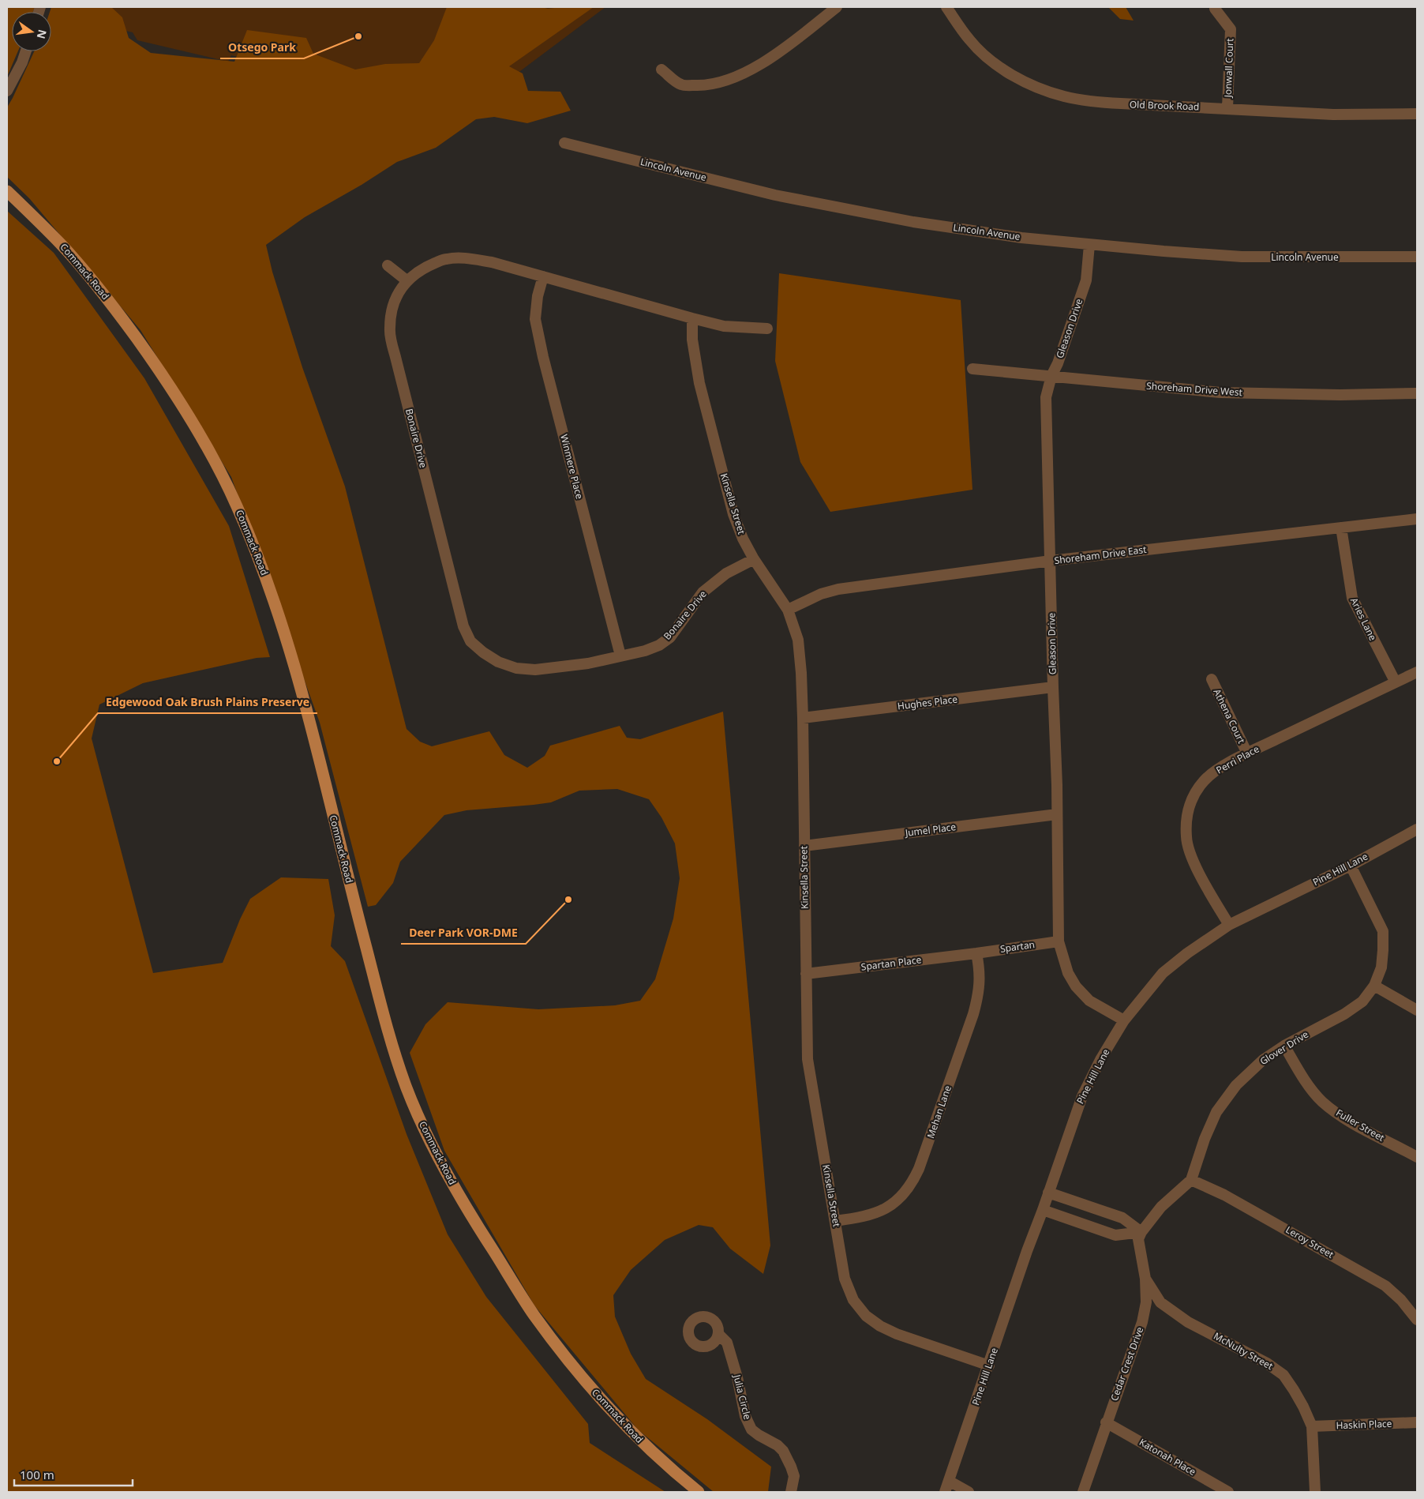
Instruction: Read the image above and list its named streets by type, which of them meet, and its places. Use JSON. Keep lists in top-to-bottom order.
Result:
{
  "streets": {
    "main road": ["Commack Road"],
    "street": [
      "Jonwall Court",
      "Old Brook Road",
      "Lincoln Avenue",
      "Gleason Drive",
      "Shoreham Drive West",
      "Bonaire Drive",
      "Winmere Place",
      "Kinsella Street",
      "Shoreham Drive East",
      "Aries Lane",
      "Hughes Place",
      "Athena Court",
      "Perri Place",
      "Jumel Place",
      "Pine Hill Lane",
      "Spartan",
      "Spartan Place",
      "Glover Drive",
      "Mehan Lane",
      "Fuller Street",
      "Leroy Street",
      "McNulty Street",
      "Cedar Crest Drive",
      "Julia Circle",
      "Haskin Place",
      "Katonah Place"
    ]
  },
  "crossings": [
    ["Jonwall Court", "Old Brook Road"],
    ["Lincoln Avenue", "Gleason Drive"],
    ["Gleason Drive", "Shoreham Drive West"],
    ["Gleason Drive", "Shoreham Drive East"],
    ["Gleason Drive", "Hughes Place"],
    ["Gleason Drive", "Jumel Place"],
    ["Gleason Drive", "Pine Hill Lane"],
    ["Gleason Drive", "Spartan"],
    ["Bonaire Drive", "Winmere Place"],
    ["Bonaire Drive", "Kinsella Street"],
    ["Kinsella Street", "Shoreham Drive East"],
    ["Kinsella Street", "Hughes Place"],
    ["Kinsella Street", "Jumel Place"],
    ["Kinsella Street", "Pine Hill Lane"],
    ["Kinsella Street", "Spartan Place"],
    ["Kinsella Street", "Mehan Lane"],
    ["Shoreham Drive East", "Aries Lane"],
    ["Aries Lane", "Perri Place"],
    ["Athena Court", "Perri Place"],
    ["Perri Place", "Pine Hill Lane"],
    ["Pine Hill Lane", "Glover Drive"],
    ["Spartan", "Spartan Place"],
    ["Spartan", "Mehan Lane"],
    ["Spartan Place", "Mehan Lane"],
    ["Glover Drive", "Fuller Street"],
    ["Glover Drive", "Leroy Street"],
    ["McNulty Street", "Cedar Crest Drive"],
    ["McNulty Street", "Haskin Place"],
    ["Cedar Crest Drive", "Katonah Place"]
  ],
  "places": ["Otsego Park", "Edgewood Oak Brush Plains Preserve", "Deer Park VOR-DME"],
  "scale_bar": "100 m",
  "north": "right"
}
